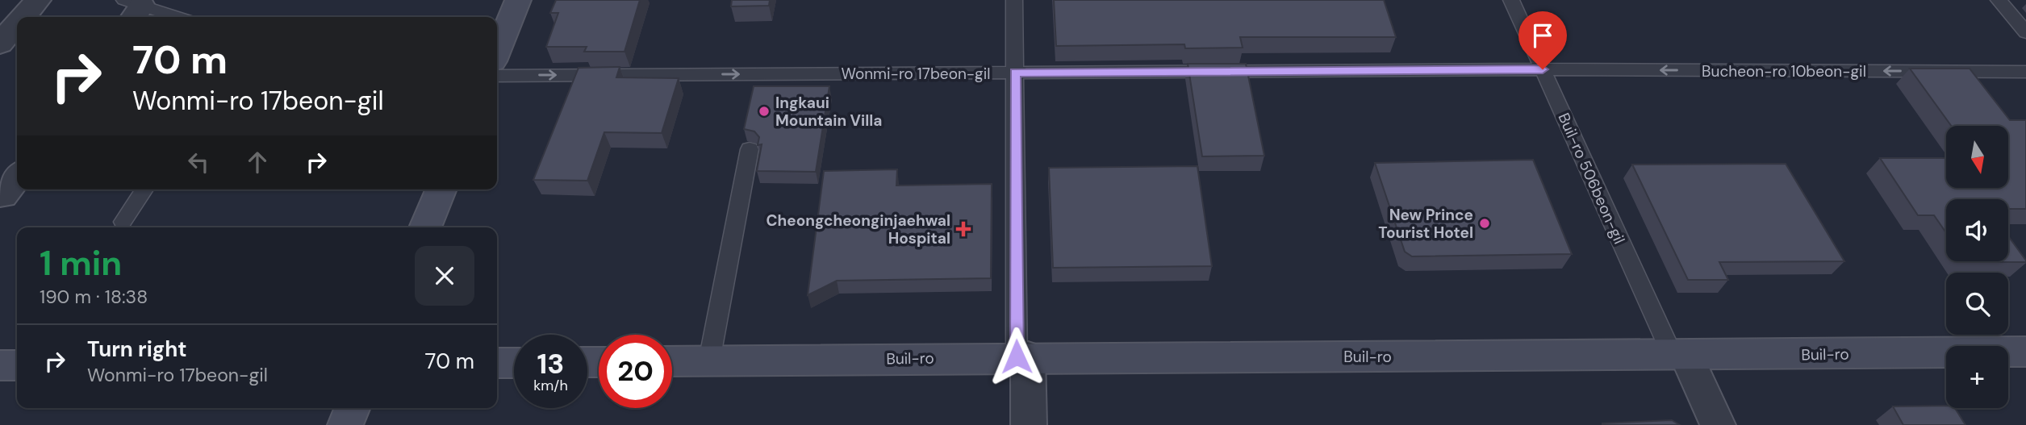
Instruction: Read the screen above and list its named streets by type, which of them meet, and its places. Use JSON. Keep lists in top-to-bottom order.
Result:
{
  "streets": {
    "street": ["Buil-ro"],
    "lane": ["Bucheon-ro 10beon-gil", "Wonmi-ro 17beon-gil", "Buil-ro 506beon-gil"]
  },
  "crossings": [
    ["Bucheon-ro 10beon-gil", "Wonmi-ro 17beon-gil"],
    ["Bucheon-ro 10beon-gil", "Buil-ro 506beon-gil"],
    ["Wonmi-ro 17beon-gil", "Buil-ro 506beon-gil"],
    ["Buil-ro 506beon-gil", "Buil-ro"]
  ],
  "one_way": ["Bucheon-ro 10beon-gil", "Wonmi-ro 17beon-gil"],
  "places": {
    "other": ["Ingkaui Mountain Villa", "New Prince Tourist Hotel"],
    "health": ["Cheongcheonginjaehwal Hospital"]
  },
  "north": "bottom",
  "page": {
    "turn": ["70 m", "Wonmi-ro 17beon-gil"],
    "map_buttons": "+",
    "heading": ["1 min", "190 m · 18:38"],
    "list": [
      {
        "name": "Turn right",
        "note": "Wonmi-ro 17beon-gil",
        "value": "70 m"
      }
    ],
    "speed": "13 km/h",
    "limit": "20"
  }
}
